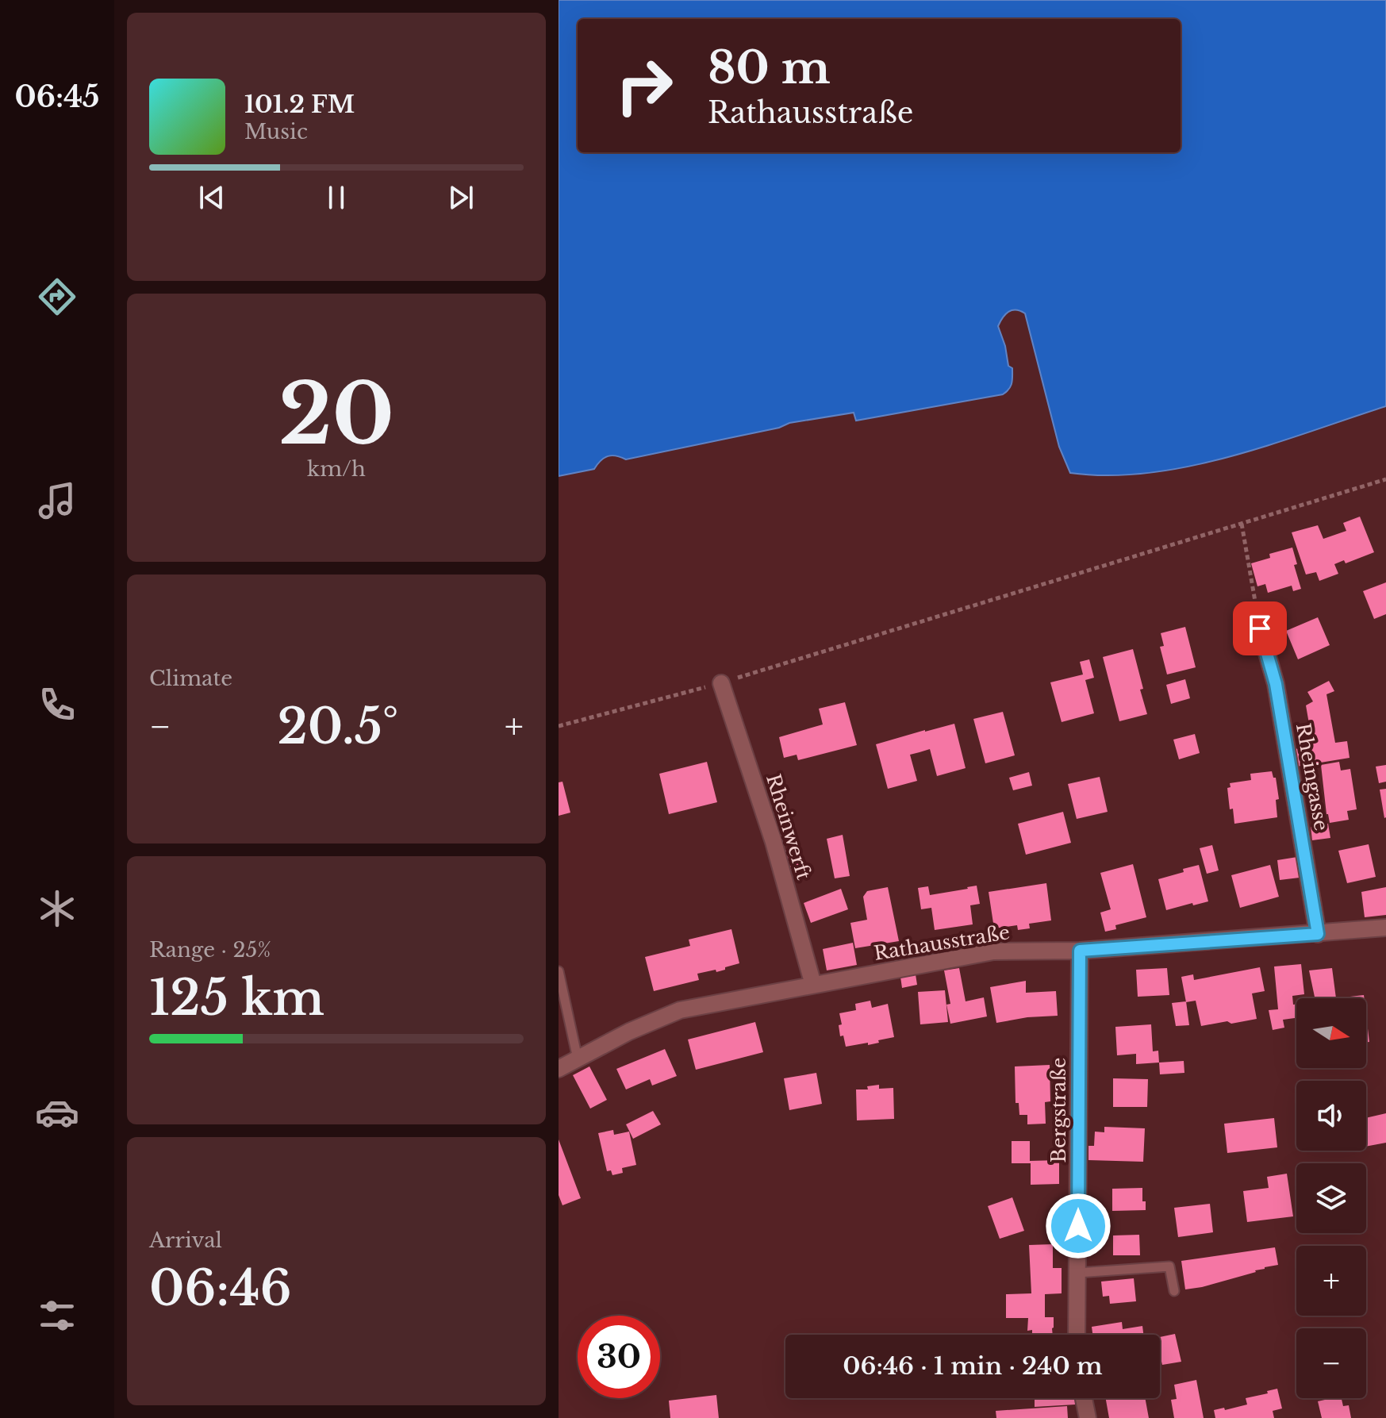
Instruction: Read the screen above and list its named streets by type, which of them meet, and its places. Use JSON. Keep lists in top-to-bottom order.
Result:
{
  "streets": {
    "street": [
      "Rheingasse",
      "Rheinwerft",
      "Rathausstraße",
      "Bergstraße"
    ]
  },
  "crossings": [
    ["Rheingasse", "Rathausstraße"],
    ["Rheinwerft", "Rathausstraße"],
    ["Rathausstraße", "Bergstraße"]
  ],
  "north": "right",
  "page": {
    "tabs": "06:45",
    "turn": ["80 m", "Rathausstraße"],
    "song": ["101.2 FM", "Music"],
    "tile": [
      ["20", "km/h"],
      "Climate",
      ["Range · 25%", "125 km"],
      ["Arrival", "06:46"]
    ],
    "heat": ["−", "20.5°", "+"],
    "map_buttons": ["+", "−"],
    "limit": "30",
    "trip": "06:46 · 1 min · 240 m"
  }
}
